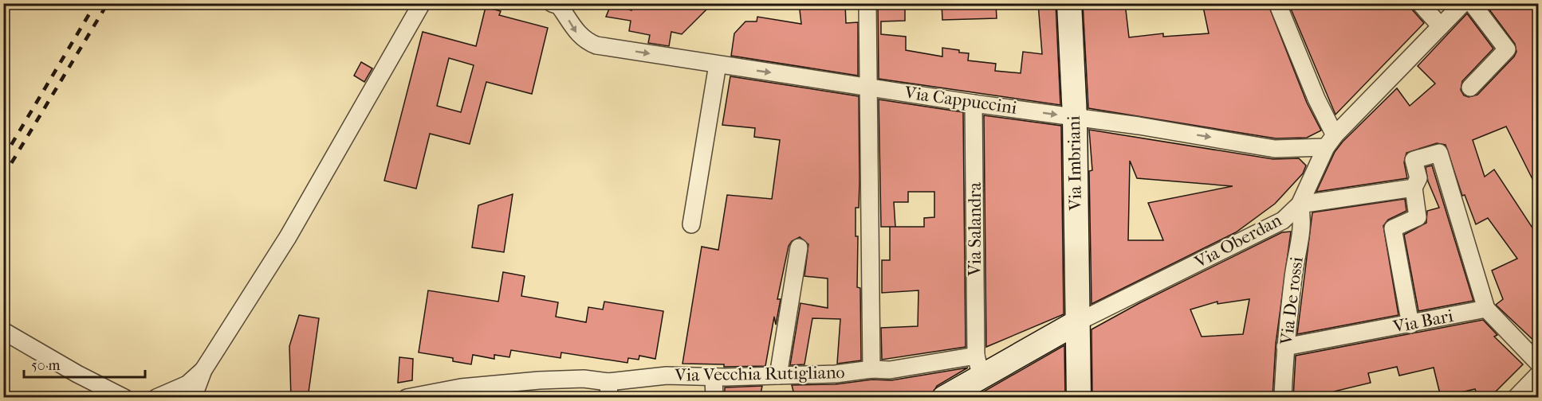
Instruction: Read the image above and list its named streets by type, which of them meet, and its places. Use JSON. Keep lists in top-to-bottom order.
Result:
{
  "streets": {
    "street": [
      "Via Cappuccini",
      "Via Imbriani",
      "Via Salandra",
      "Via Oberdan",
      "Via De rossi",
      "Via Bari",
      "Via Vecchia Rutigliano"
    ]
  },
  "crossings": [
    ["Via Cappuccini", "Via Imbriani"],
    ["Via Cappuccini", "Via Salandra"],
    ["Via Cappuccini", "Via Oberdan"],
    ["Via Imbriani", "Via Oberdan"],
    ["Via Salandra", "Via Oberdan"],
    ["Via Salandra", "Via Vecchia Rutigliano"],
    ["Via Oberdan", "Via De rossi"],
    ["Via Oberdan", "Via Vecchia Rutigliano"],
    ["Via De rossi", "Via Bari"]
  ],
  "one_way": ["Via Cappuccini"],
  "scale_bar": "50 m"
}
